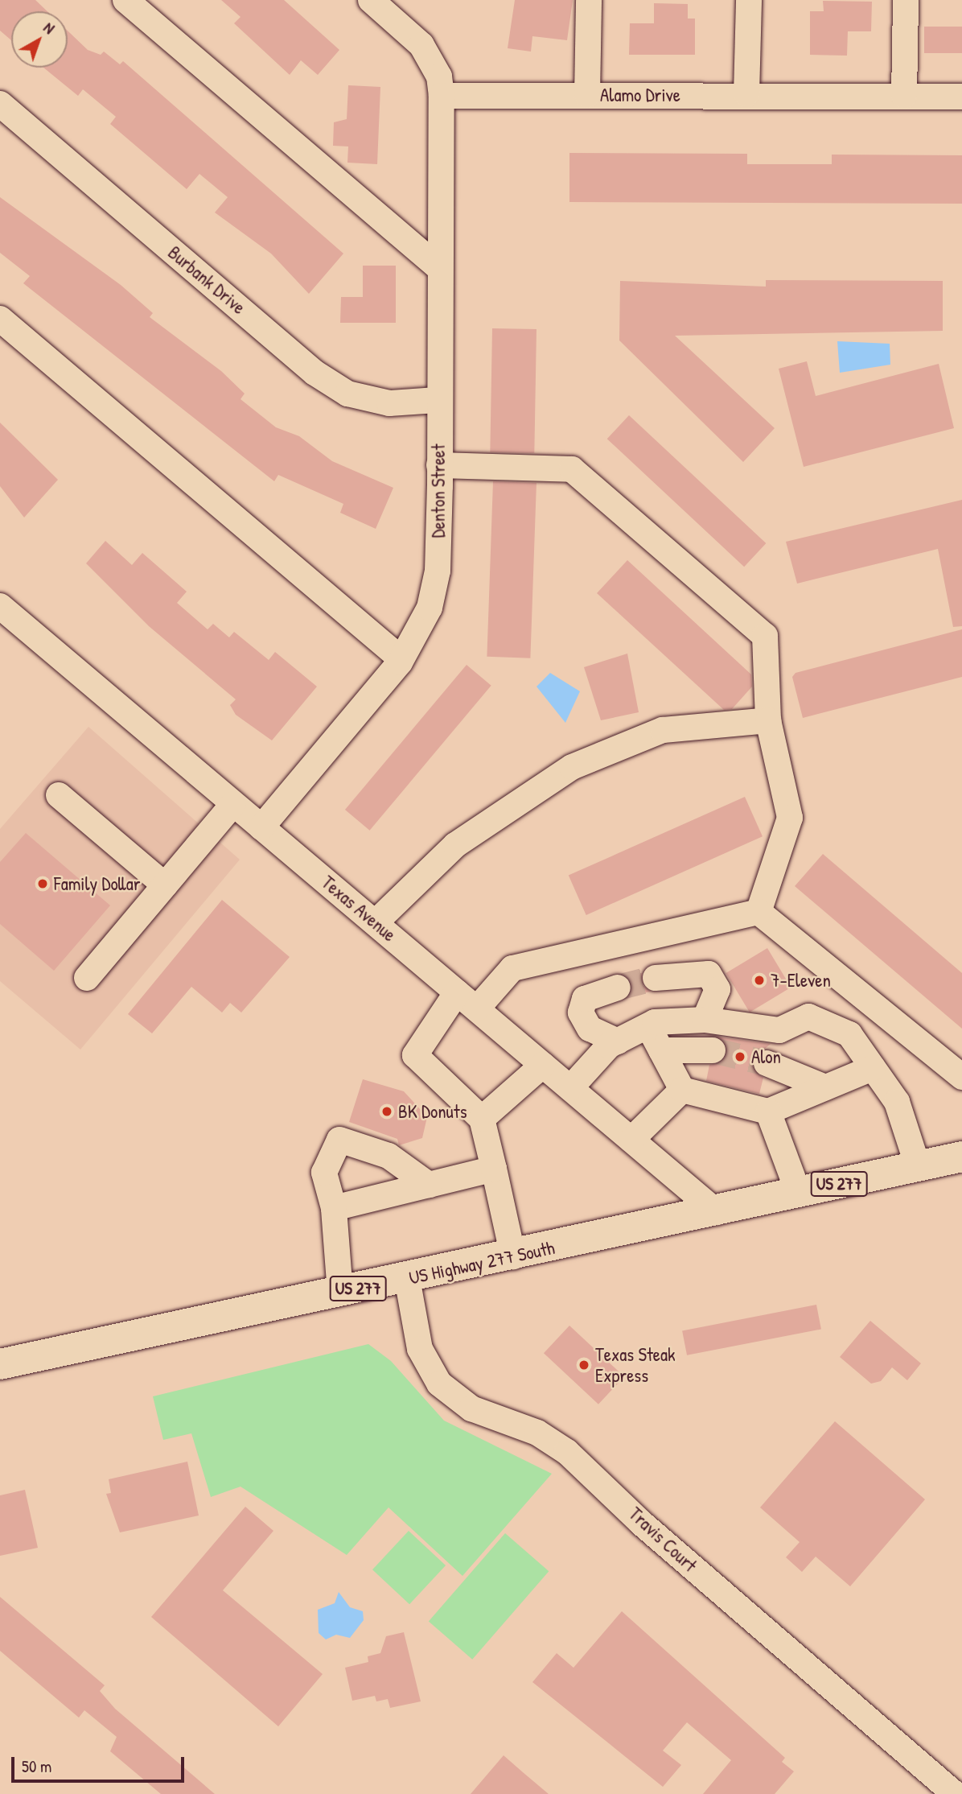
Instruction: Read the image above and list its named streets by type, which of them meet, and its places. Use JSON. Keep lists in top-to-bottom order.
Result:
{
  "streets": {
    "highway": ["US 277", "US Highway 277 South"],
    "street": [
      "Alamo Drive",
      "Burbank Drive",
      "Denton Street",
      "Texas Avenue",
      "Travis Court"
    ]
  },
  "crossings": [
    ["Alamo Drive", "Denton Street"],
    ["Burbank Drive", "Denton Street"],
    ["Denton Street", "Texas Avenue"],
    ["Texas Avenue", "US Highway 277 South"],
    ["US Highway 277 South", "Travis Court"]
  ],
  "places": [
    "Family Dollar",
    "7-Eleven",
    "Alon",
    "BK Donuts",
    "Texas Steak Express"
  ],
  "scale_bar": "50 m",
  "north": "top right"
}
